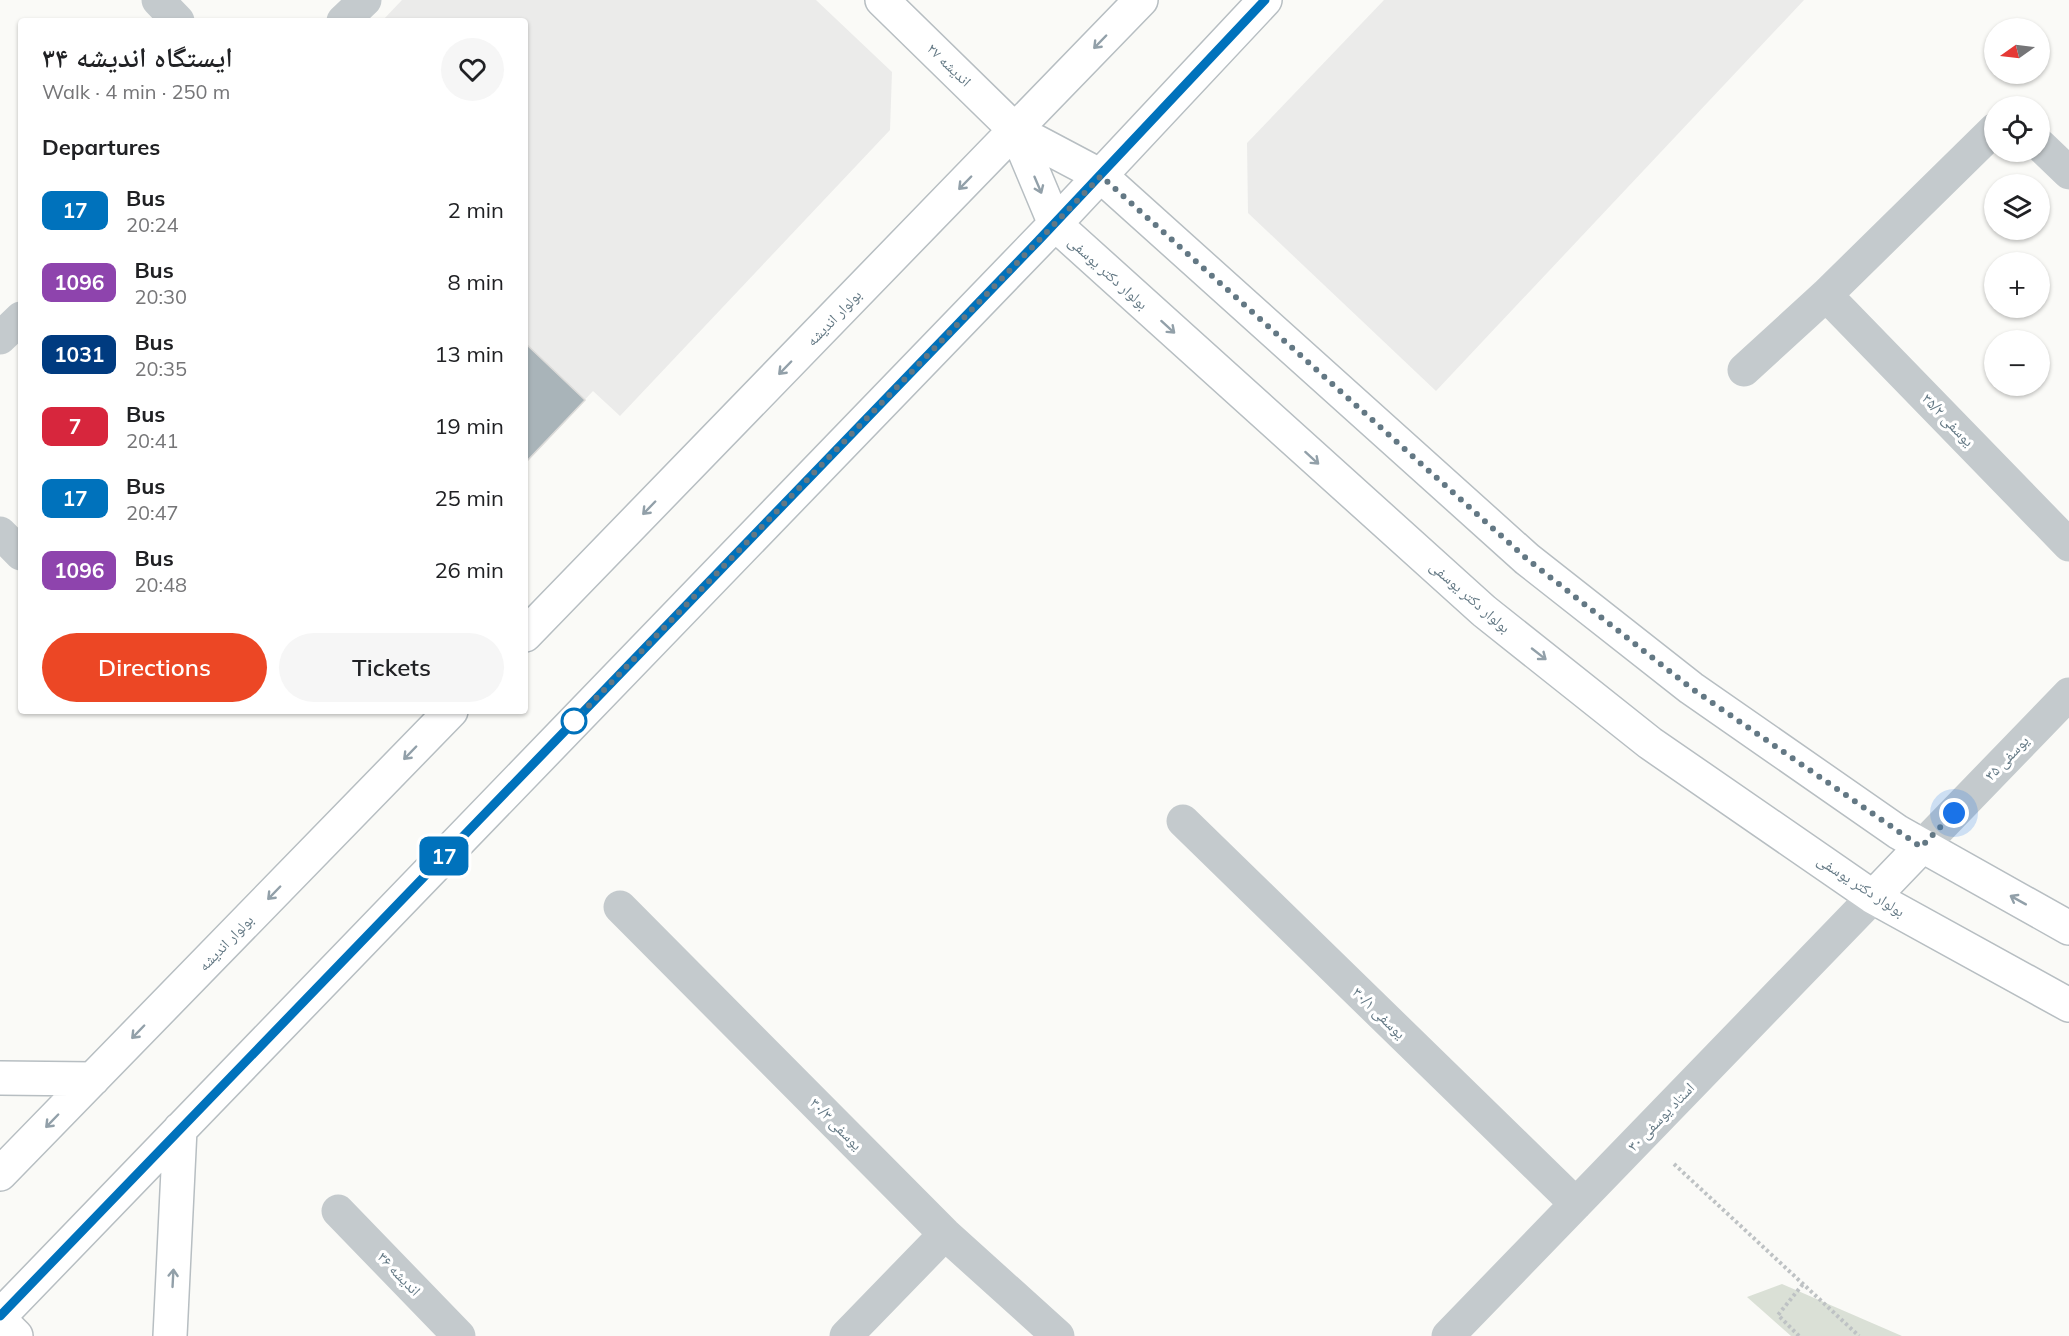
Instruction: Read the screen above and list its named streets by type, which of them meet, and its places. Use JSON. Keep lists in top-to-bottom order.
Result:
{
  "streets": {
    "main road": ["اندیشه ۲۷", "بولوار دکتر یوسفی", "بولوار اندیشه"],
    "street": [
      "یوسفی ۳۵/۲",
      "یوسفی ۳۵",
      "یوسفی ۳۰/۱",
      "استاد یوسفی ۳۰",
      "یوسفی ۳۰/۳",
      "اندیشه ۳۶"
    ]
  },
  "crossings": [
    ["اندیشه ۲۷", "بولوار دکتر یوسفی"],
    ["اندیشه ۲۷", "بولوار اندیشه"],
    ["بولوار دکتر یوسفی", "بولوار اندیشه"],
    ["بولوار دکتر یوسفی", "استاد یوسفی ۳۰"],
    ["یوسفی ۳۰/۱", "استاد یوسفی ۳۰"]
  ],
  "lines": ["bus line 17"],
  "north": "left",
  "page": {
    "on_map": "17",
    "map_buttons": ["+", "−"],
    "heading": [
      ["ایستگاه اندیشه ۳۴", "Walk · 4 min · 250 m"],
      "Departures"
    ],
    "list": [
      {
        "mark": "17",
        "name": "Bus",
        "note": "20:24",
        "value": "2 min"
      },
      {
        "mark": "1096",
        "name": "Bus",
        "note": "20:30",
        "value": "8 min"
      },
      {
        "mark": "1031",
        "name": "Bus",
        "note": "20:35",
        "value": "13 min"
      },
      {
        "mark": "7",
        "name": "Bus",
        "note": "20:41",
        "value": "19 min"
      },
      {
        "mark": "17",
        "name": "Bus",
        "note": "20:47",
        "value": "25 min"
      },
      {
        "mark": "1096",
        "name": "Bus",
        "note": "20:48",
        "value": "26 min"
      }
    ],
    "buttons": ["Directions", "Tickets"]
  }
}
